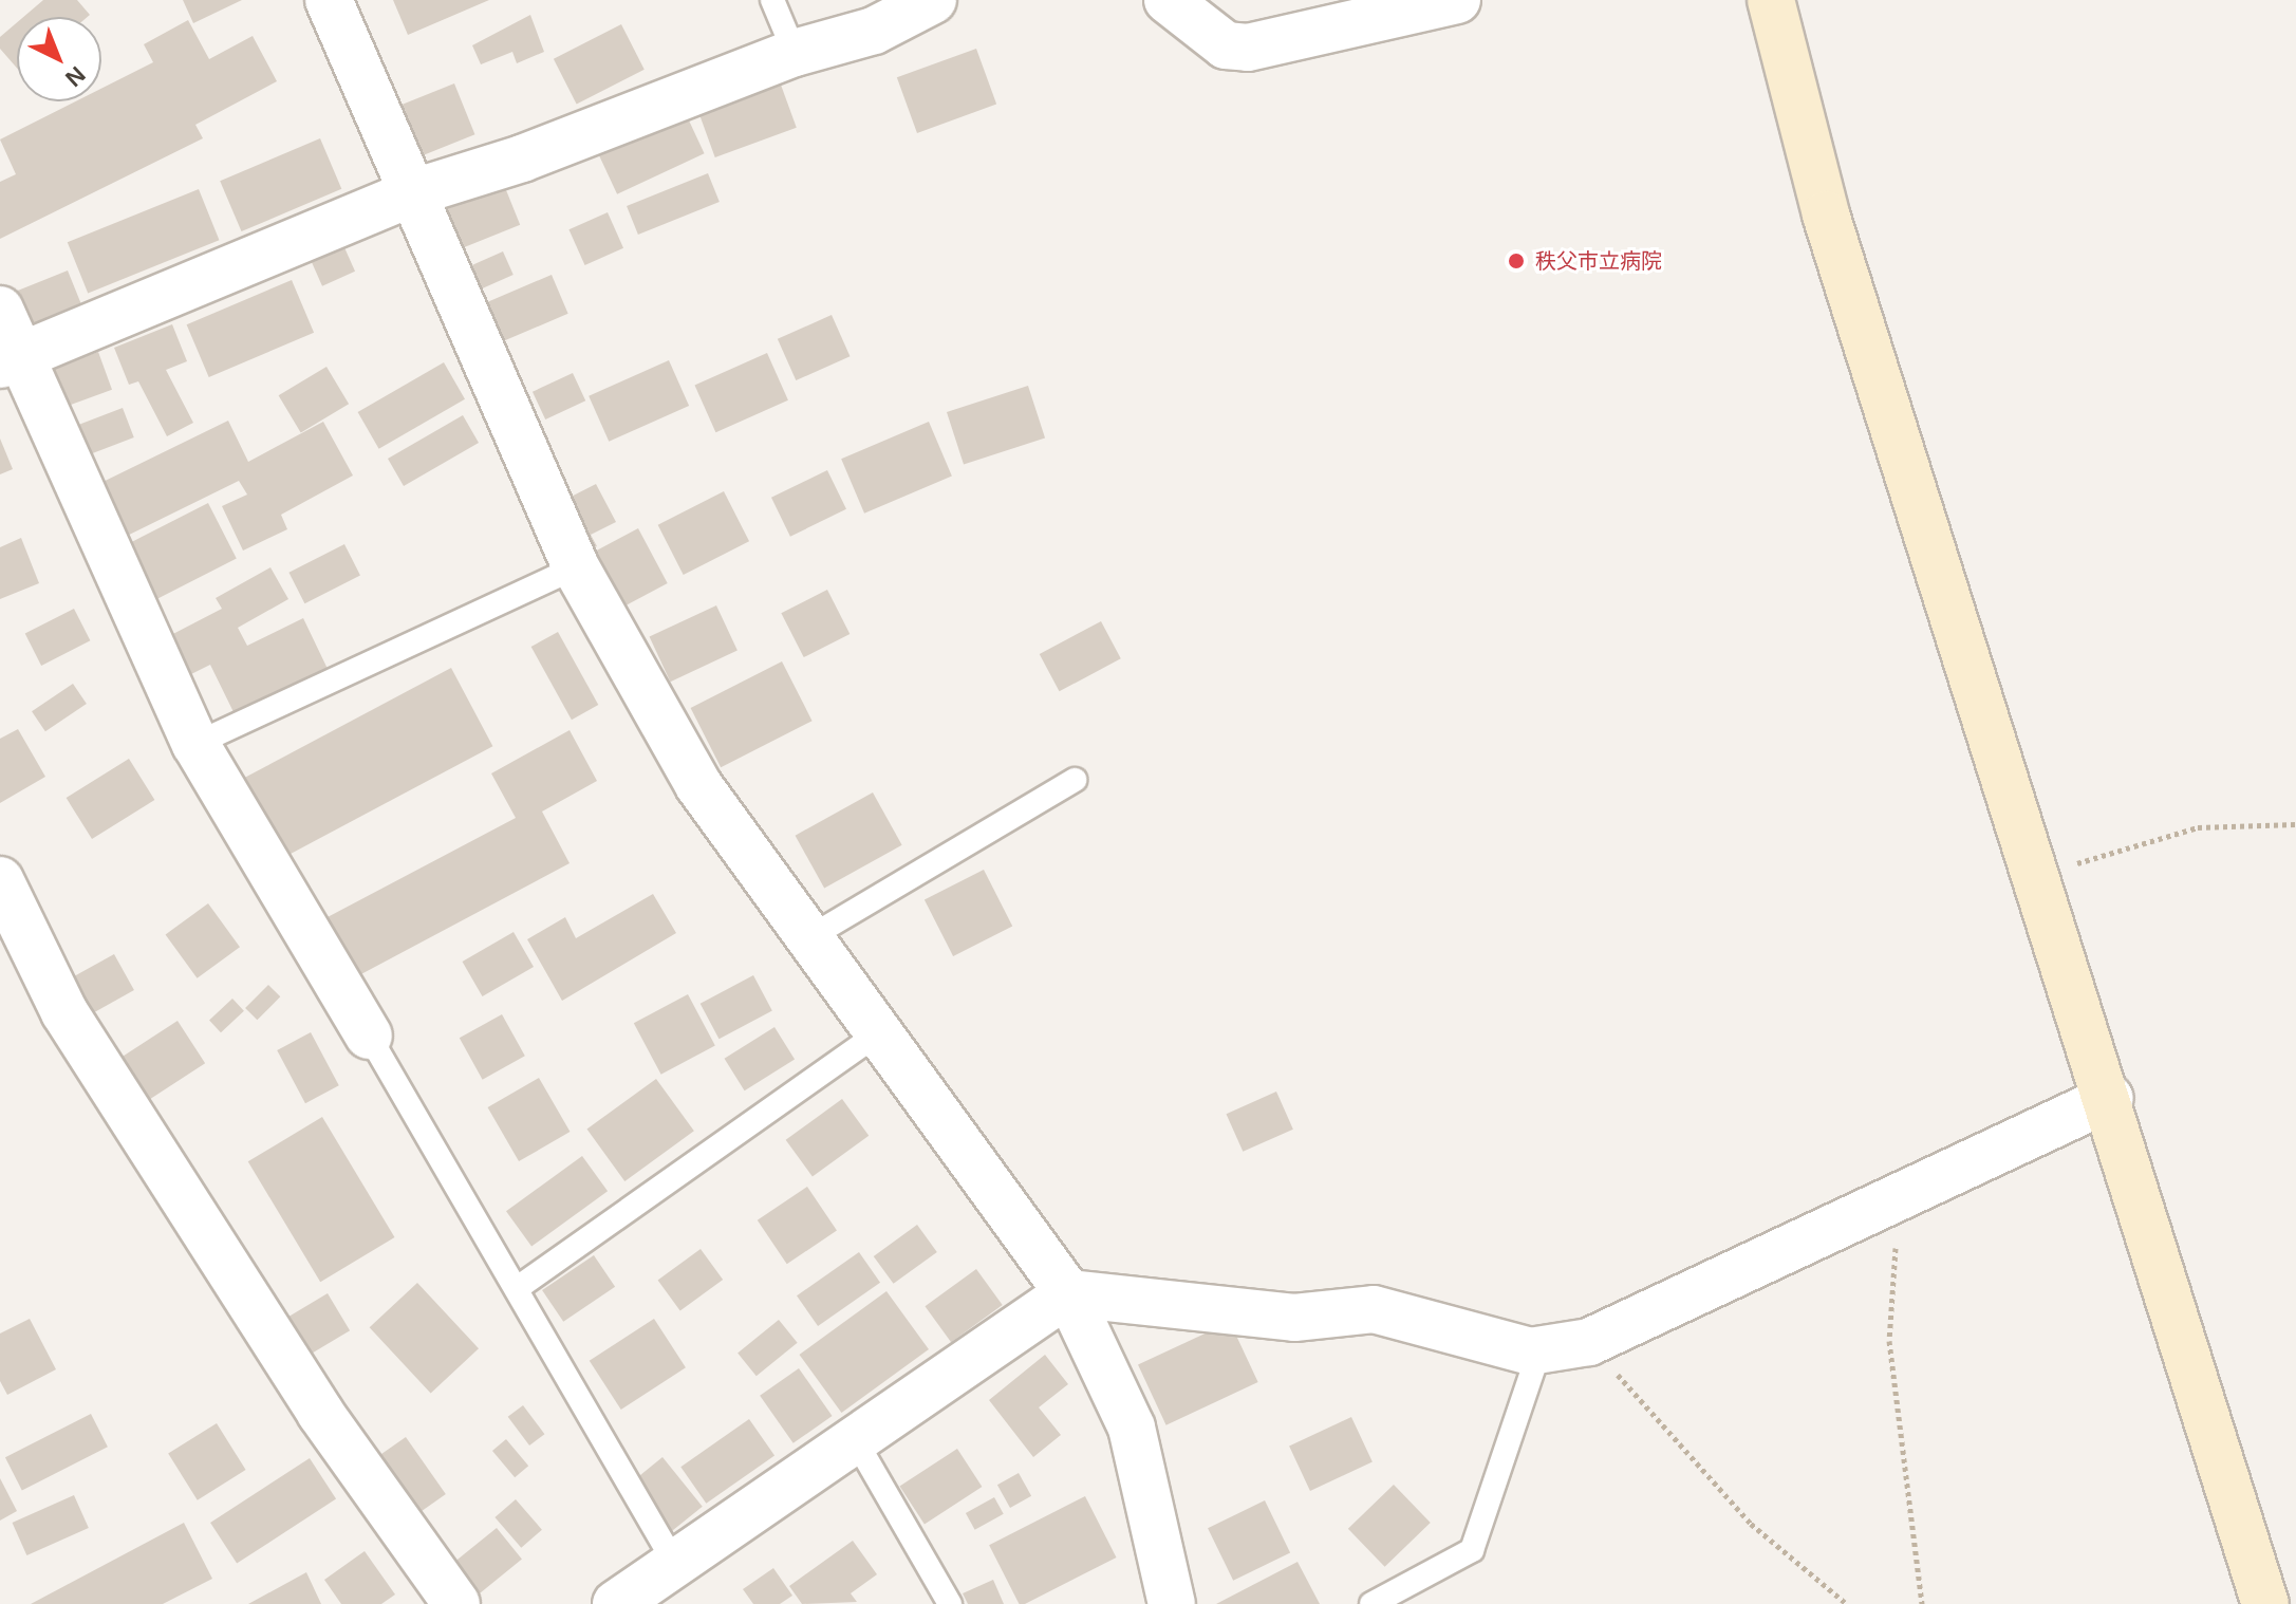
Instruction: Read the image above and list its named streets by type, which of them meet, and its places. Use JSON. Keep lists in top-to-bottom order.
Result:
{
  "places": ["秩父市立病院"],
  "north": "bottom right"
}
